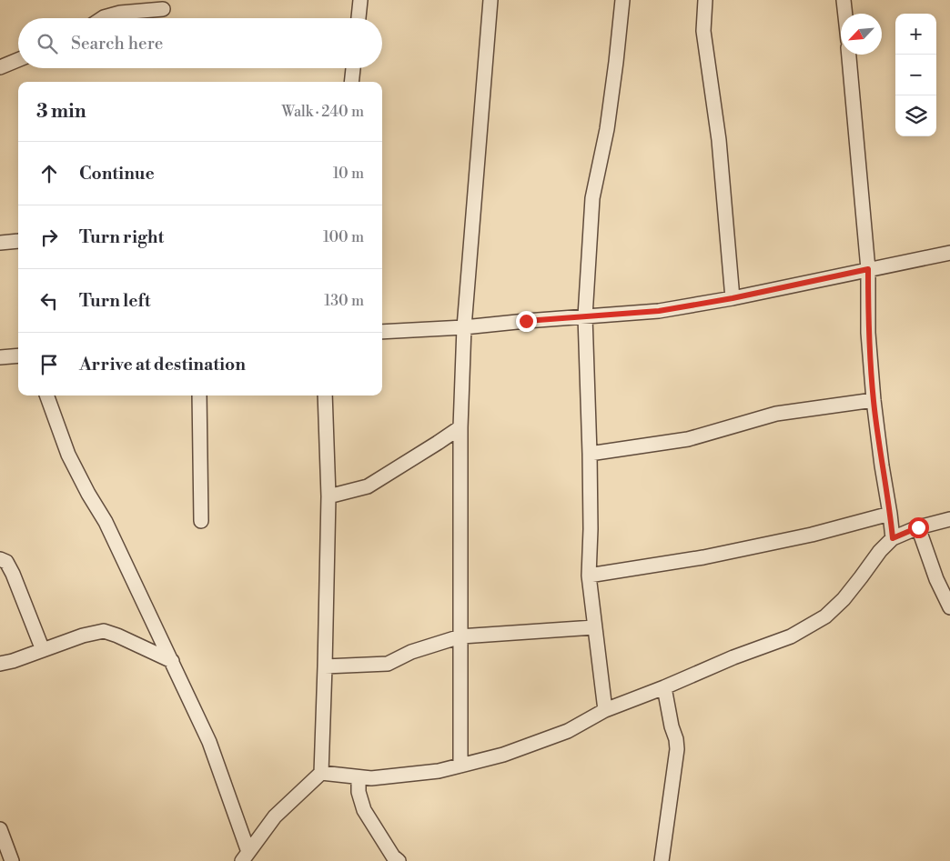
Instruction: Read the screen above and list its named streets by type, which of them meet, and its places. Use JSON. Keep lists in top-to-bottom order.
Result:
{
  "north": "bottom left",
  "page": {
    "map_buttons": ["+", "−"],
    "search": "Search here",
    "heading": ["3 min", "Walk · 240 m"],
    "list": [
      ["Continue", "10 m"],
      ["Turn right", "100 m"],
      ["Turn left", "130 m"],
      "Arrive at destination"
    ]
  }
}
